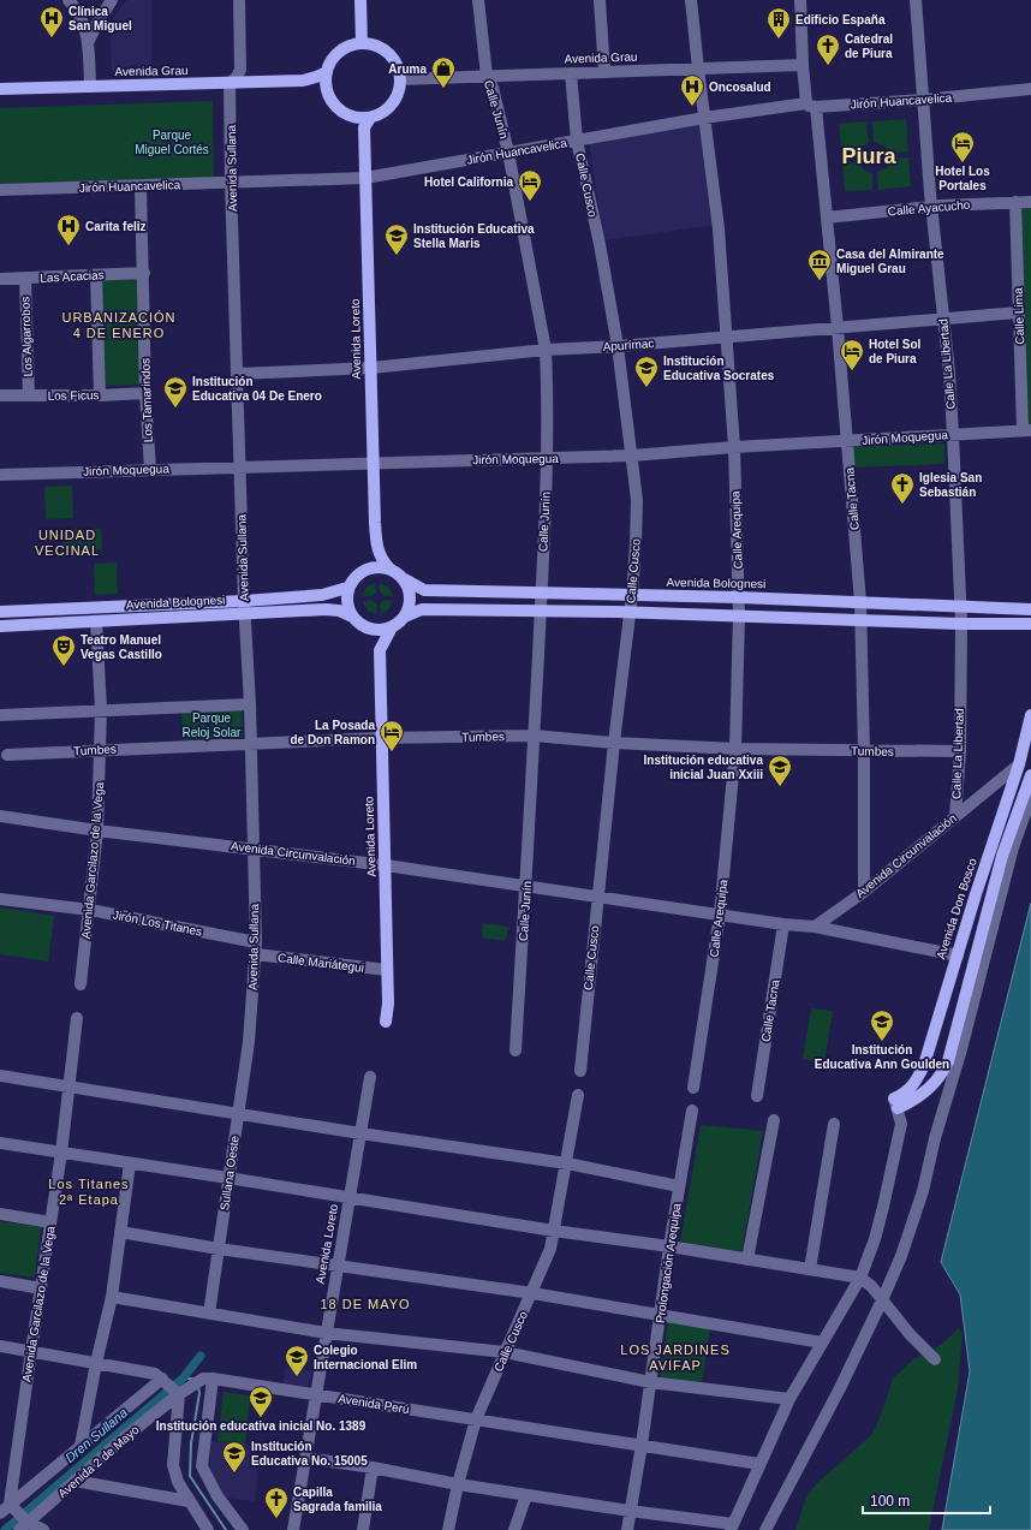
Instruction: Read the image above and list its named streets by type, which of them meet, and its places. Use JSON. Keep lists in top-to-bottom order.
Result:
{
  "streets": {
    "main road": [
      "Avenida Grau",
      "Avenida Loreto",
      "Avenida Bolognesi",
      "Avenida Don Bosco"
    ],
    "street": [
      "Jirón Huancavelica",
      "Calle Junín",
      "Avenida Sullana",
      "Calle Cusco",
      "Calle Ayacucho",
      "Las Acacias",
      "Calle Lima",
      "Los Algarrobos",
      "Apurímac",
      "Calle La Libertad",
      "Los Ficus",
      "Los Tamarindos",
      "Jirón Moquegua",
      "Calle Tacna",
      "Calle Arequipa",
      "Tumbes",
      "Avenida Circunvalación",
      "Avenida Garcilazo de la Vega",
      "Jirón Los Titanes",
      "Calle Mariátegui",
      "Sullana Oeste",
      "Prolongación Arequipa",
      "Avenida Perú",
      "Avenida 2 de Mayo"
    ]
  },
  "crossings": [
    ["Avenida Grau", "Calle Junín"],
    ["Avenida Grau", "Avenida Sullana"],
    ["Avenida Grau", "Calle Cusco"],
    ["Avenida Grau", "Avenida Loreto"],
    ["Avenida Grau", "Calle Tacna"],
    ["Avenida Grau", "Calle Arequipa"],
    ["Jirón Huancavelica", "Calle Junín"],
    ["Jirón Huancavelica", "Avenida Sullana"],
    ["Jirón Huancavelica", "Calle Cusco"],
    ["Jirón Huancavelica", "Avenida Loreto"],
    ["Jirón Huancavelica", "Calle La Libertad"],
    ["Jirón Huancavelica", "Los Tamarindos"],
    ["Jirón Huancavelica", "Calle Tacna"],
    ["Jirón Huancavelica", "Calle Arequipa"],
    ["Calle Junín", "Apurímac"],
    ["Calle Junín", "Jirón Moquegua"],
    ["Calle Junín", "Avenida Bolognesi"],
    ["Calle Junín", "Tumbes"],
    ["Calle Junín", "Avenida Circunvalación"],
    ["Avenida Sullana", "Apurímac"],
    ["Avenida Sullana", "Jirón Moquegua"],
    ["Avenida Sullana", "Avenida Bolognesi"],
    ["Avenida Sullana", "Tumbes"],
    ["Avenida Sullana", "Avenida Circunvalación"],
    ["Avenida Sullana", "Jirón Los Titanes"],
    ["Avenida Sullana", "Calle Mariátegui"],
    ["Avenida Sullana", "Sullana Oeste"],
    ["Calle Cusco", "Apurímac"],
    ["Calle Cusco", "Jirón Moquegua"],
    ["Calle Cusco", "Avenida Bolognesi"],
    ["Calle Cusco", "Tumbes"],
    ["Calle Cusco", "Avenida Circunvalación"],
    ["Calle Cusco", "Avenida Perú"],
    ["Calle Ayacucho", "Calle Lima"],
    ["Calle Ayacucho", "Calle La Libertad"],
    ["Calle Ayacucho", "Calle Tacna"],
    ["Las Acacias", "Los Algarrobos"],
    ["Las Acacias", "Los Tamarindos"],
    ["Calle Lima", "Apurímac"],
    ["Calle Lima", "Jirón Moquegua"],
    ["Los Algarrobos", "Los Ficus"],
    ["Avenida Loreto", "Apurímac"],
    ["Avenida Loreto", "Jirón Moquegua"],
    ["Avenida Loreto", "Avenida Bolognesi"],
    ["Avenida Loreto", "Tumbes"],
    ["Avenida Loreto", "Avenida Circunvalación"],
    ["Avenida Loreto", "Calle Mariátegui"],
    ["Avenida Loreto", "Avenida Perú"],
    ["Apurímac", "Calle La Libertad"],
    ["Apurímac", "Calle Tacna"],
    ["Apurímac", "Calle Arequipa"],
    ["Calle La Libertad", "Jirón Moquegua"],
    ["Calle La Libertad", "Avenida Bolognesi"],
    ["Calle La Libertad", "Tumbes"],
    ["Calle La Libertad", "Avenida Circunvalación"],
    ["Los Ficus", "Los Tamarindos"],
    ["Los Tamarindos", "Jirón Moquegua"],
    ["Jirón Moquegua", "Calle Tacna"],
    ["Jirón Moquegua", "Calle Arequipa"],
    ["Calle Tacna", "Avenida Bolognesi"],
    ["Calle Tacna", "Tumbes"],
    ["Calle Tacna", "Avenida Circunvalación"],
    ["Calle Arequipa", "Avenida Bolognesi"],
    ["Calle Arequipa", "Tumbes"],
    ["Calle Arequipa", "Avenida Circunvalación"],
    ["Avenida Bolognesi", "Avenida Garcilazo de la Vega"],
    ["Tumbes", "Avenida Garcilazo de la Vega"],
    ["Avenida Circunvalación", "Avenida Garcilazo de la Vega"],
    ["Avenida Circunvalación", "Avenida Don Bosco"],
    ["Avenida Garcilazo de la Vega", "Jirón Los Titanes"],
    ["Jirón Los Titanes", "Calle Mariátegui"],
    ["Prolongación Arequipa", "Avenida Perú"],
    ["Avenida Perú", "Avenida 2 de Mayo"]
  ],
  "districts": [
    "Piura",
    "URBANIZACIÓN 4 DE ENERO",
    "UNIDAD VECINAL",
    "Los Titanes 2ª Etapa",
    "18 DE MAYO",
    "LOS JARDINES AVIFAP"
  ],
  "water": ["Dren Sullana"],
  "parks": ["Parque Miguel Cortés", "Parque Reloj Solar"],
  "places": {
    "hospital": ["Clínica San Miguel", "Oncosalud", "Carita feliz"],
    "building": ["Edificio España"],
    "church": ["Catedral de Piura", "Iglesia San Sebastián", "Capilla Sagrada familia"],
    "shop": ["Aruma"],
    "hotel": [
      "Hotel Los Portales",
      "Hotel California",
      "Hotel Sol de Piura",
      "La Posada de Don Ramon"
    ],
    "school or university": [
      "Institución Educativa Stella Maris",
      "Institución Educativa Socrates",
      "Institución Educativa 04 De Enero",
      "Institución educativa inicial Juan Xxiii",
      "Institución Educativa Ann Goulden",
      "Colegio Internacional Elim",
      "Institución educativa inicial No. 1389",
      "Institución Educativa No. 15005"
    ],
    "museum": ["Casa del Almirante Miguel Grau"],
    "theatre": ["Teatro Manuel Vegas Castillo"]
  },
  "scale_bar": "100 m"
}
